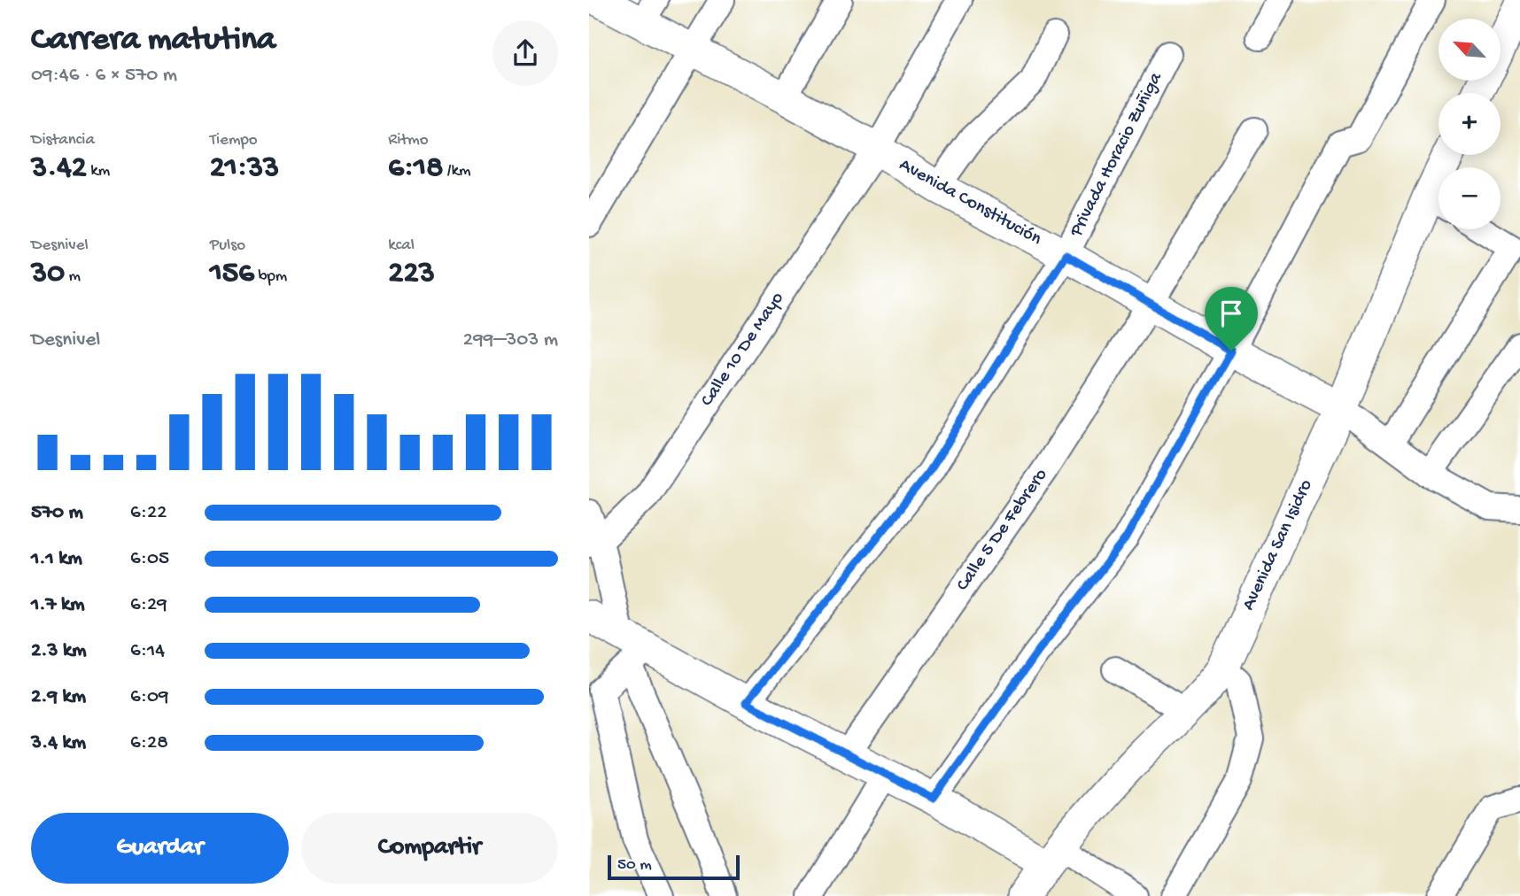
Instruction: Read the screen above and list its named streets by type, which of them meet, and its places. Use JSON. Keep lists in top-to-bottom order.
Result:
{
  "streets": {
    "main road": ["Avenida Constitución", "Avenida San Isidro"],
    "street": ["Privada Horacio Zuñiga", "Calle 10 De Mayo", "Calle 5 De Febrero"]
  },
  "crossings": [
    ["Privada Horacio Zuñiga", "Avenida Constitución"],
    ["Avenida Constitución", "Calle 10 De Mayo"],
    ["Avenida Constitución", "Calle 5 De Febrero"],
    ["Avenida Constitución", "Avenida San Isidro"]
  ],
  "scale_bar": "50 m",
  "north": "top left",
  "page": {
    "heading": ["Carrera matutina", "09:46 · 6 × 570 m"],
    "map_buttons": ["+", "−"],
    "stats": [
      ["Distancia", "3.42 km"],
      ["Tiempo", "21:33"],
      ["Ritmo", "6:18 /km"],
      ["Desnivel", "30 m"],
      ["Pulso", "156 bpm"],
      ["kcal", "223"]
    ],
    "chart": ["Desnivel", "299–303 m"],
    "list": [
      {
        "name": "570 m",
        "note": "6:22"
      },
      {
        "name": "1.1 km",
        "note": "6:05"
      },
      {
        "name": "1.7 km",
        "note": "6:29"
      },
      {
        "name": "2.3 km",
        "note": "6:14"
      },
      {
        "name": "2.9 km",
        "note": "6:09"
      },
      {
        "name": "3.4 km",
        "note": "6:28"
      }
    ],
    "buttons": ["Guardar", "Compartir"],
    "scale": "50 m"
  }
}
